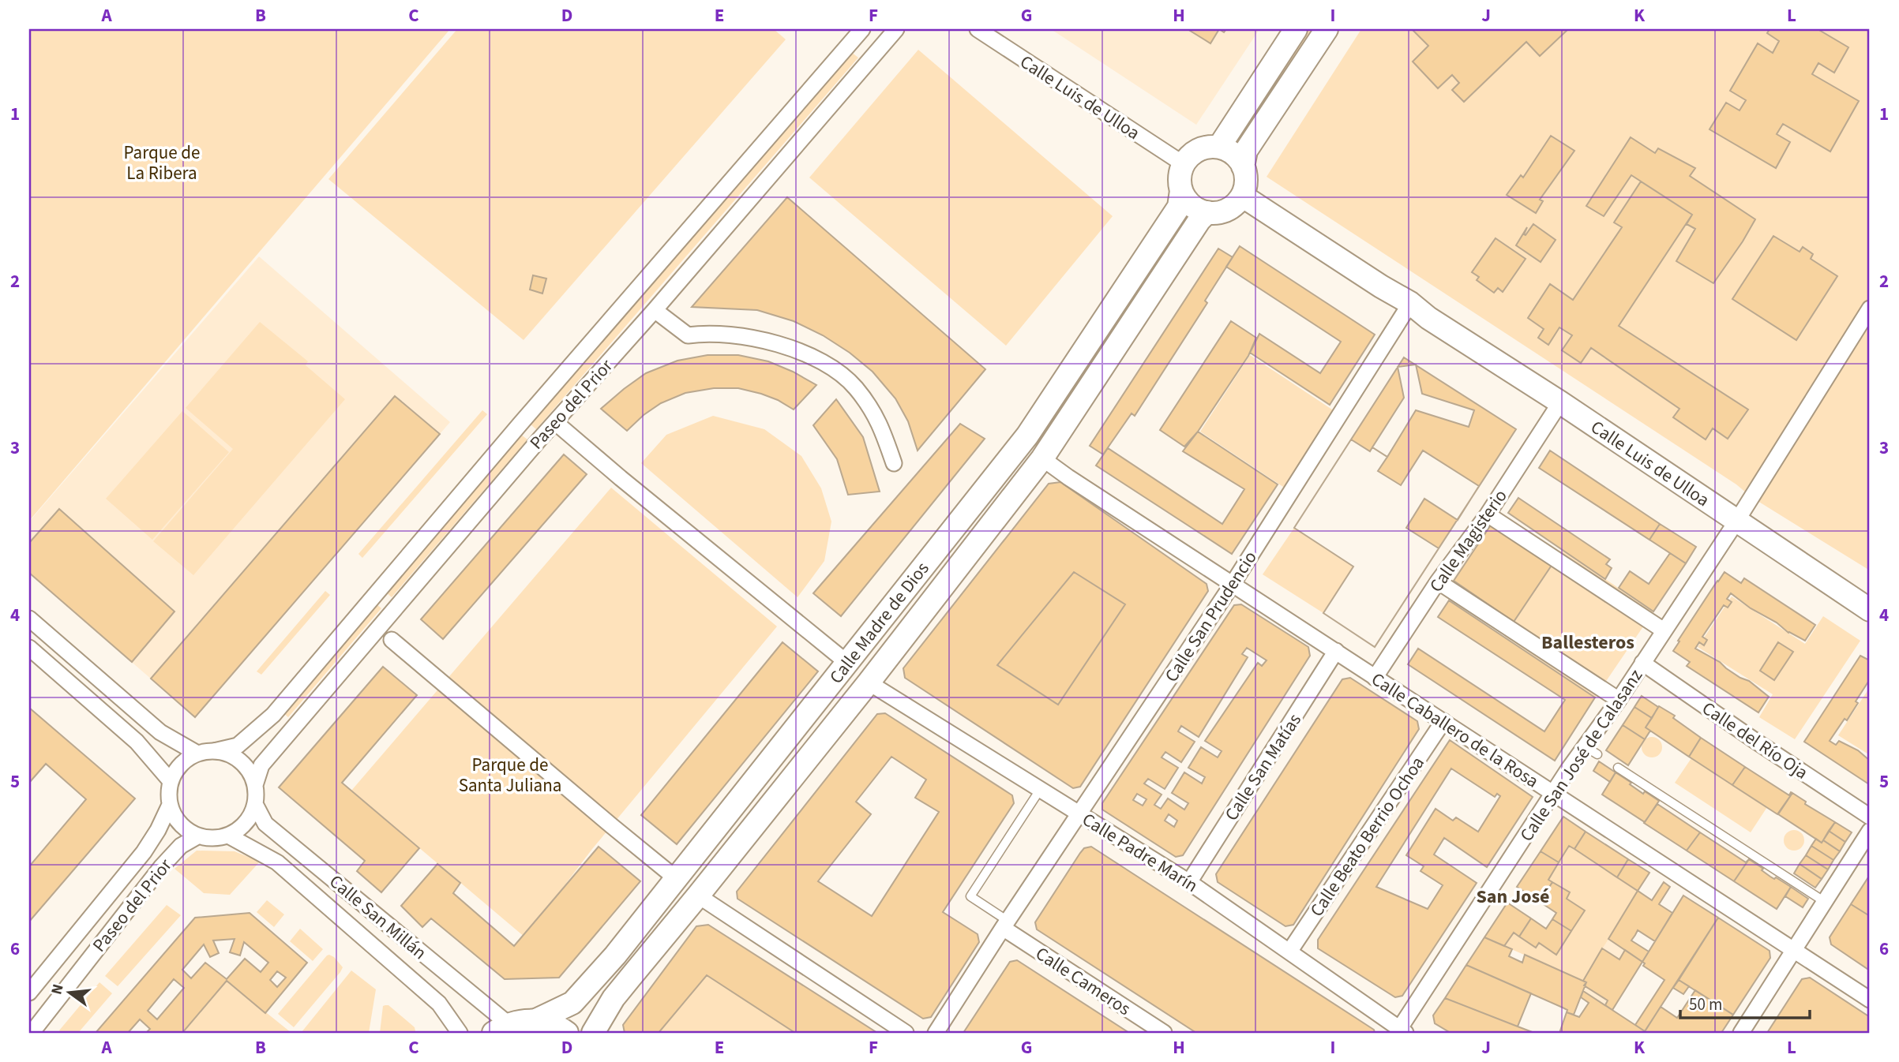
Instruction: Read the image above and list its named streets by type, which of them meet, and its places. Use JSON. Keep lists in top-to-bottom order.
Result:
{
  "streets": {
    "main road": ["Calle Luis de Ulloa", "Calle Madre de Dios"],
    "street": [
      "Paseo del Prior",
      "Calle Magisterio",
      "Calle San Prudencio",
      "Calle Caballero de la Rosa",
      "Calle del Río Oja",
      "Calle San José de Calasanz",
      "Calle San Matías",
      "Calle Beato Berrio Ochoa",
      "Calle Padre Marín",
      "Calle San Millán",
      "Calle Cameros"
    ]
  },
  "crossings": [
    ["Calle Luis de Ulloa", "Calle Magisterio"],
    ["Calle Luis de Ulloa", "Calle San Prudencio"],
    ["Calle Luis de Ulloa", "Calle Madre de Dios"],
    ["Calle Luis de Ulloa", "Calle San José de Calasanz"],
    ["Paseo del Prior", "Calle San Millán"],
    ["Calle Magisterio", "Calle Caballero de la Rosa"],
    ["Calle San Prudencio", "Calle Caballero de la Rosa"],
    ["Calle San Prudencio", "Calle Padre Marín"],
    ["Calle San Prudencio", "Calle Cameros"],
    ["Calle Madre de Dios", "Calle Caballero de la Rosa"],
    ["Calle Madre de Dios", "Calle Padre Marín"],
    ["Calle Caballero de la Rosa", "Calle San José de Calasanz"],
    ["Calle Caballero de la Rosa", "Calle San Matías"],
    ["Calle Caballero de la Rosa", "Calle Beato Berrio Ochoa"],
    ["Calle del Río Oja", "Calle San José de Calasanz"],
    ["Calle San José de Calasanz", "Calle Padre Marín"],
    ["Calle San Matías", "Calle Padre Marín"],
    ["Calle Beato Berrio Ochoa", "Calle Padre Marín"]
  ],
  "districts": ["Ballesteros", "San José"],
  "parks": ["Parque de La Ribera", "Parque de Santa Juliana"],
  "scale_bar": "50 m",
  "north": "left",
  "grid": {
    "columns": [
      "A",
      "B",
      "C",
      "D",
      "E",
      "F",
      "G",
      "H",
      "I",
      "J",
      "K",
      "L"
    ],
    "rows": [
      "1",
      "2",
      "3",
      "4",
      "5",
      "6"
    ]
  }
}
